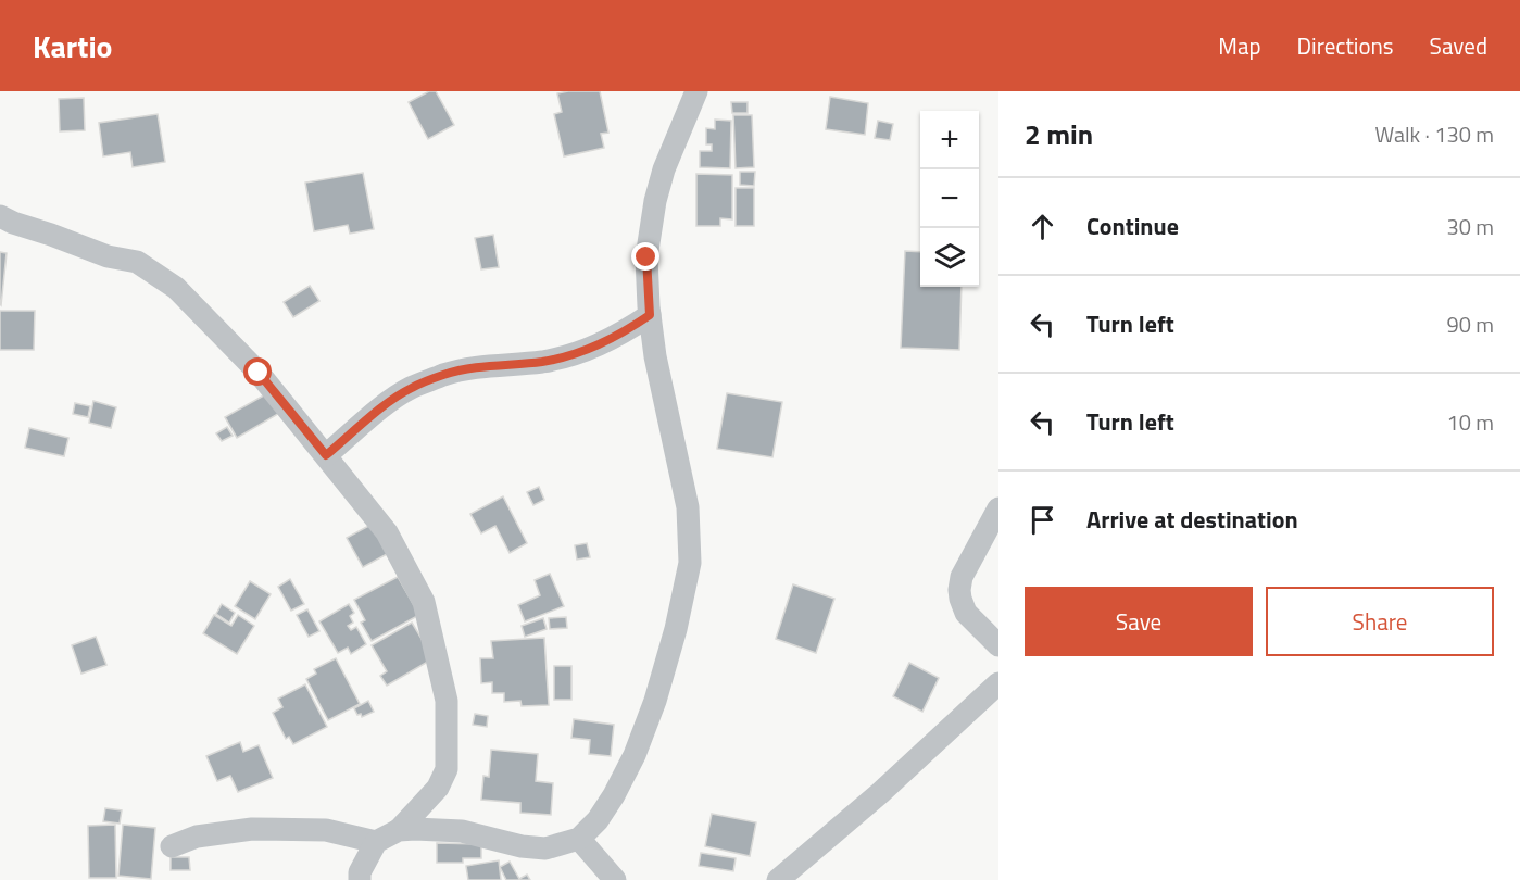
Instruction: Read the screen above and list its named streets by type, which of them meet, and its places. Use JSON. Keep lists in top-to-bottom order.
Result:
{
  "page": {
    "header": "Kartio",
    "nav": ["Map", "Directions", "Saved"],
    "heading": ["2 min", "Walk · 130 m"],
    "map_buttons": ["+", "−"],
    "list": [
      ["Continue", "30 m"],
      ["Turn left", "90 m"],
      ["Turn left", "10 m"],
      "Arrive at destination"
    ],
    "buttons": ["Save", "Share"]
  }
}
